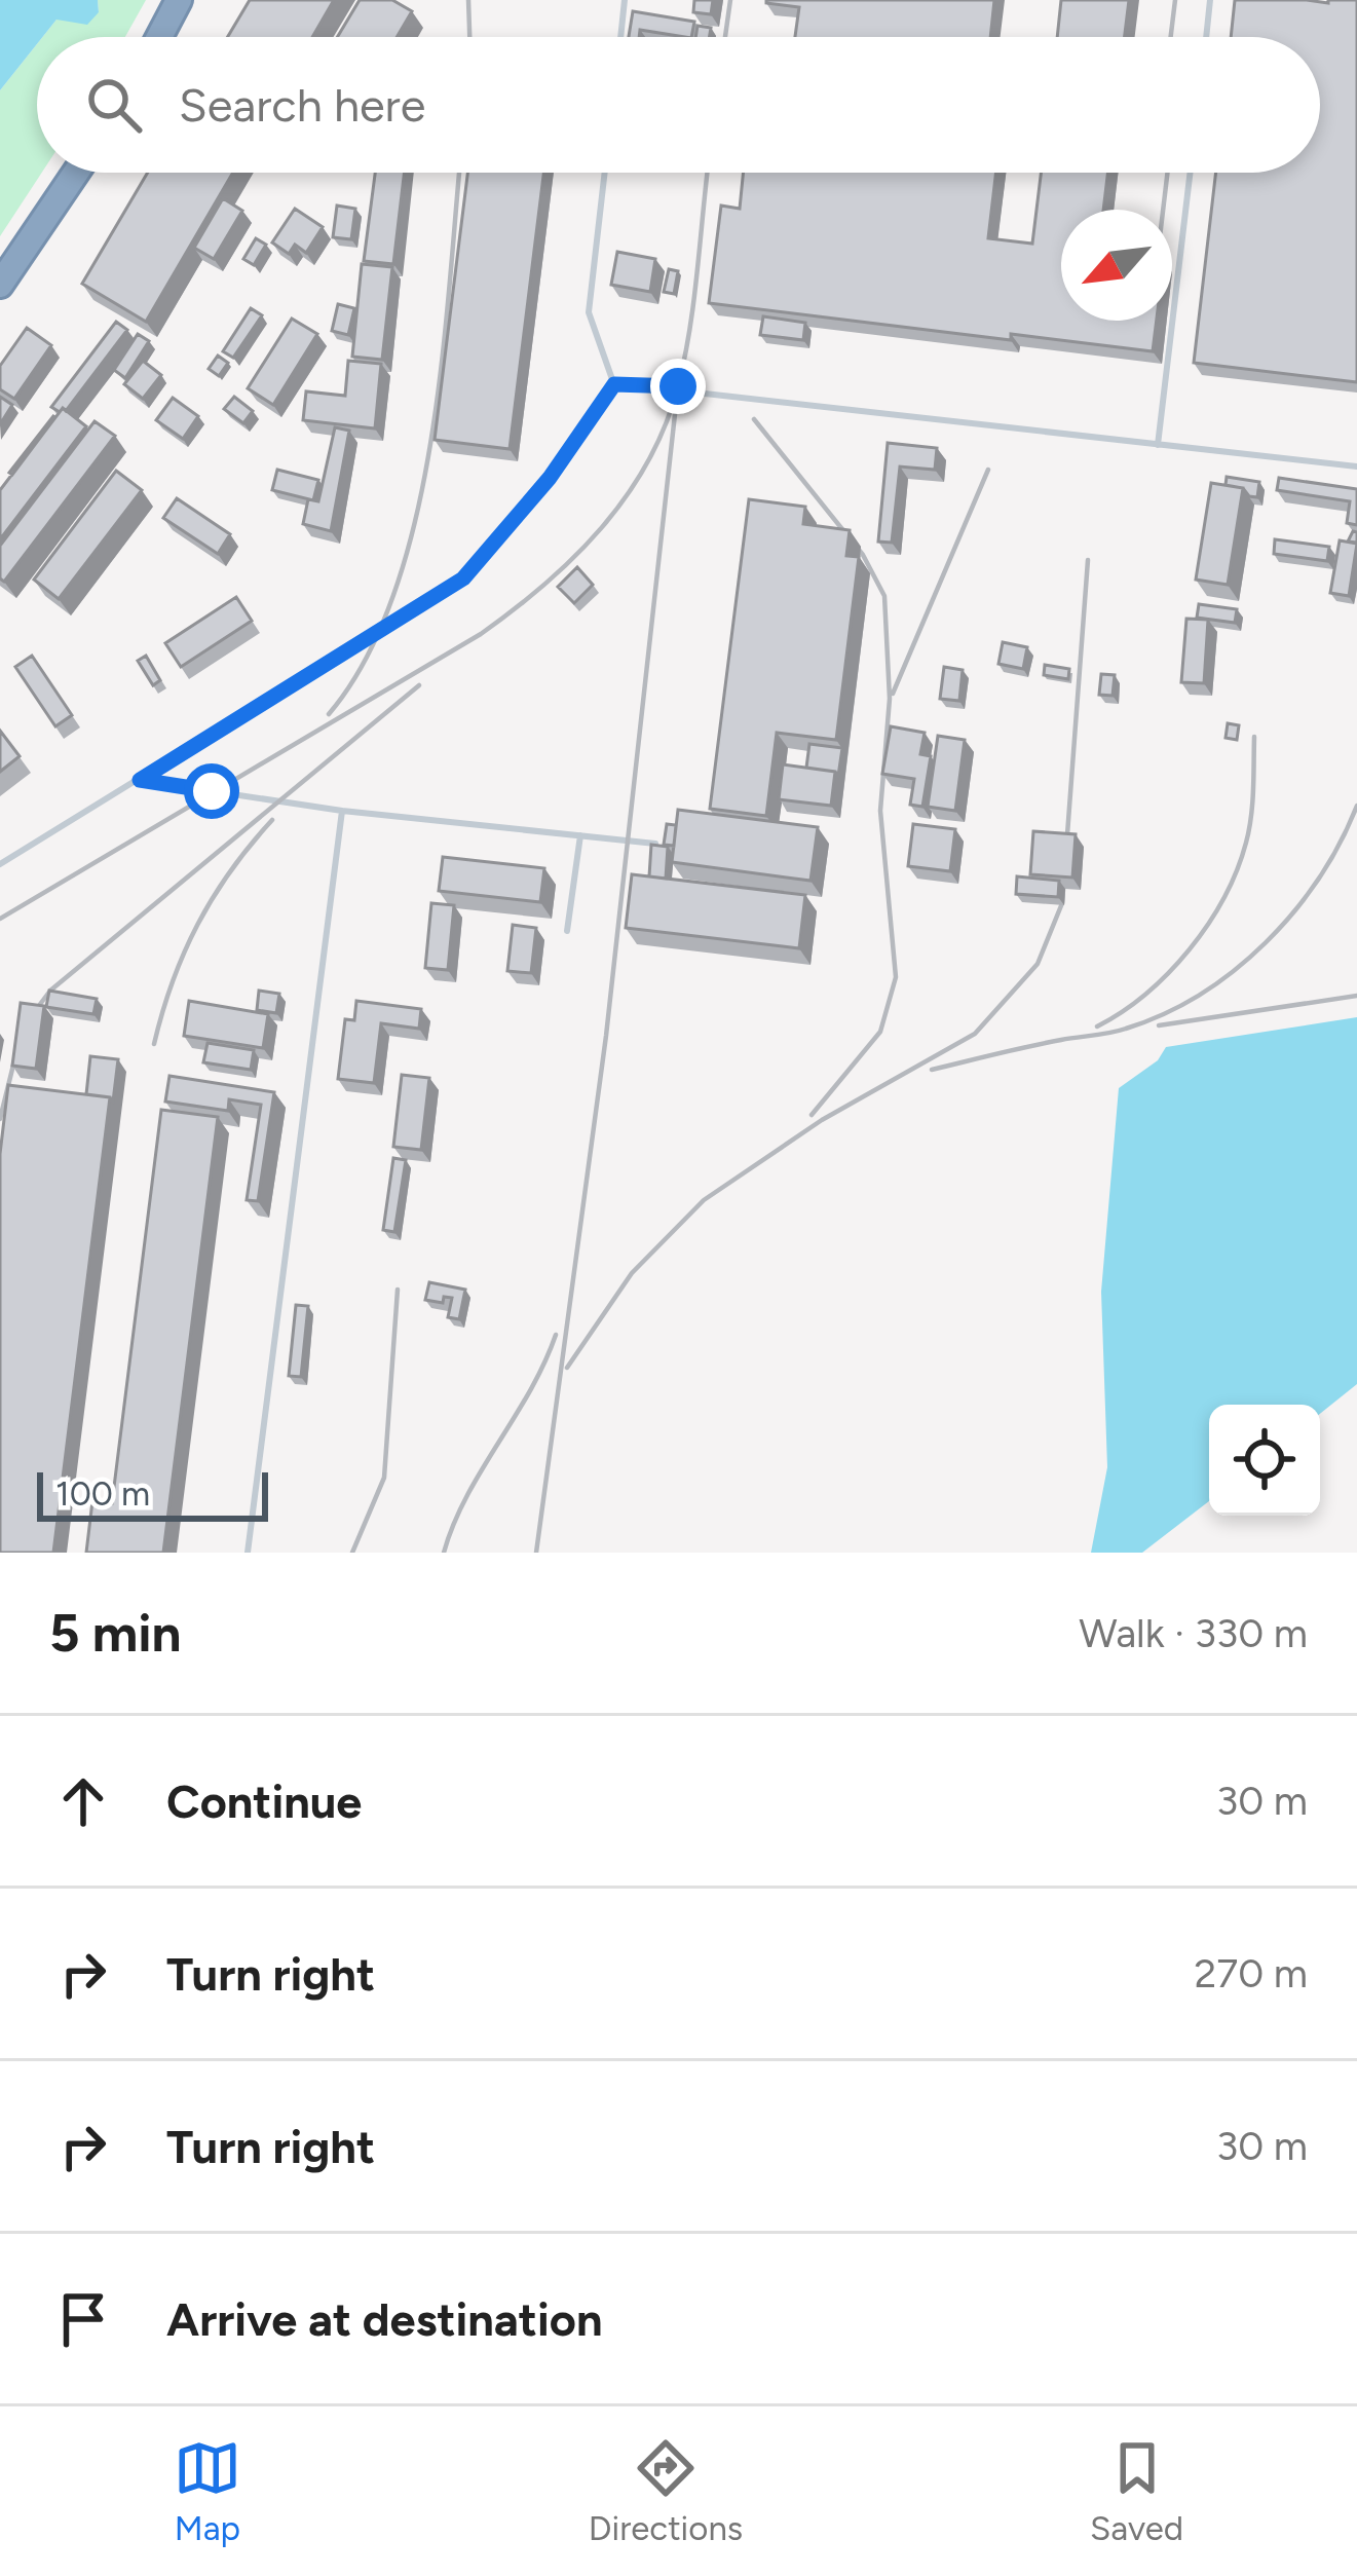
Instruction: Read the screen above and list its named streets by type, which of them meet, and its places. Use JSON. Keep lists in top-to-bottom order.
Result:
{
  "scale_bar": "100 m",
  "north": "bottom left",
  "page": {
    "search": "Search here",
    "scale": "100 m",
    "heading": ["5 min", "Walk · 330 m"],
    "list": [
      ["Continue", "30 m"],
      ["Turn right", "270 m"],
      ["Turn right", "30 m"],
      "Arrive at destination"
    ],
    "nav": ["Map", "Directions", "Saved"]
  }
}
